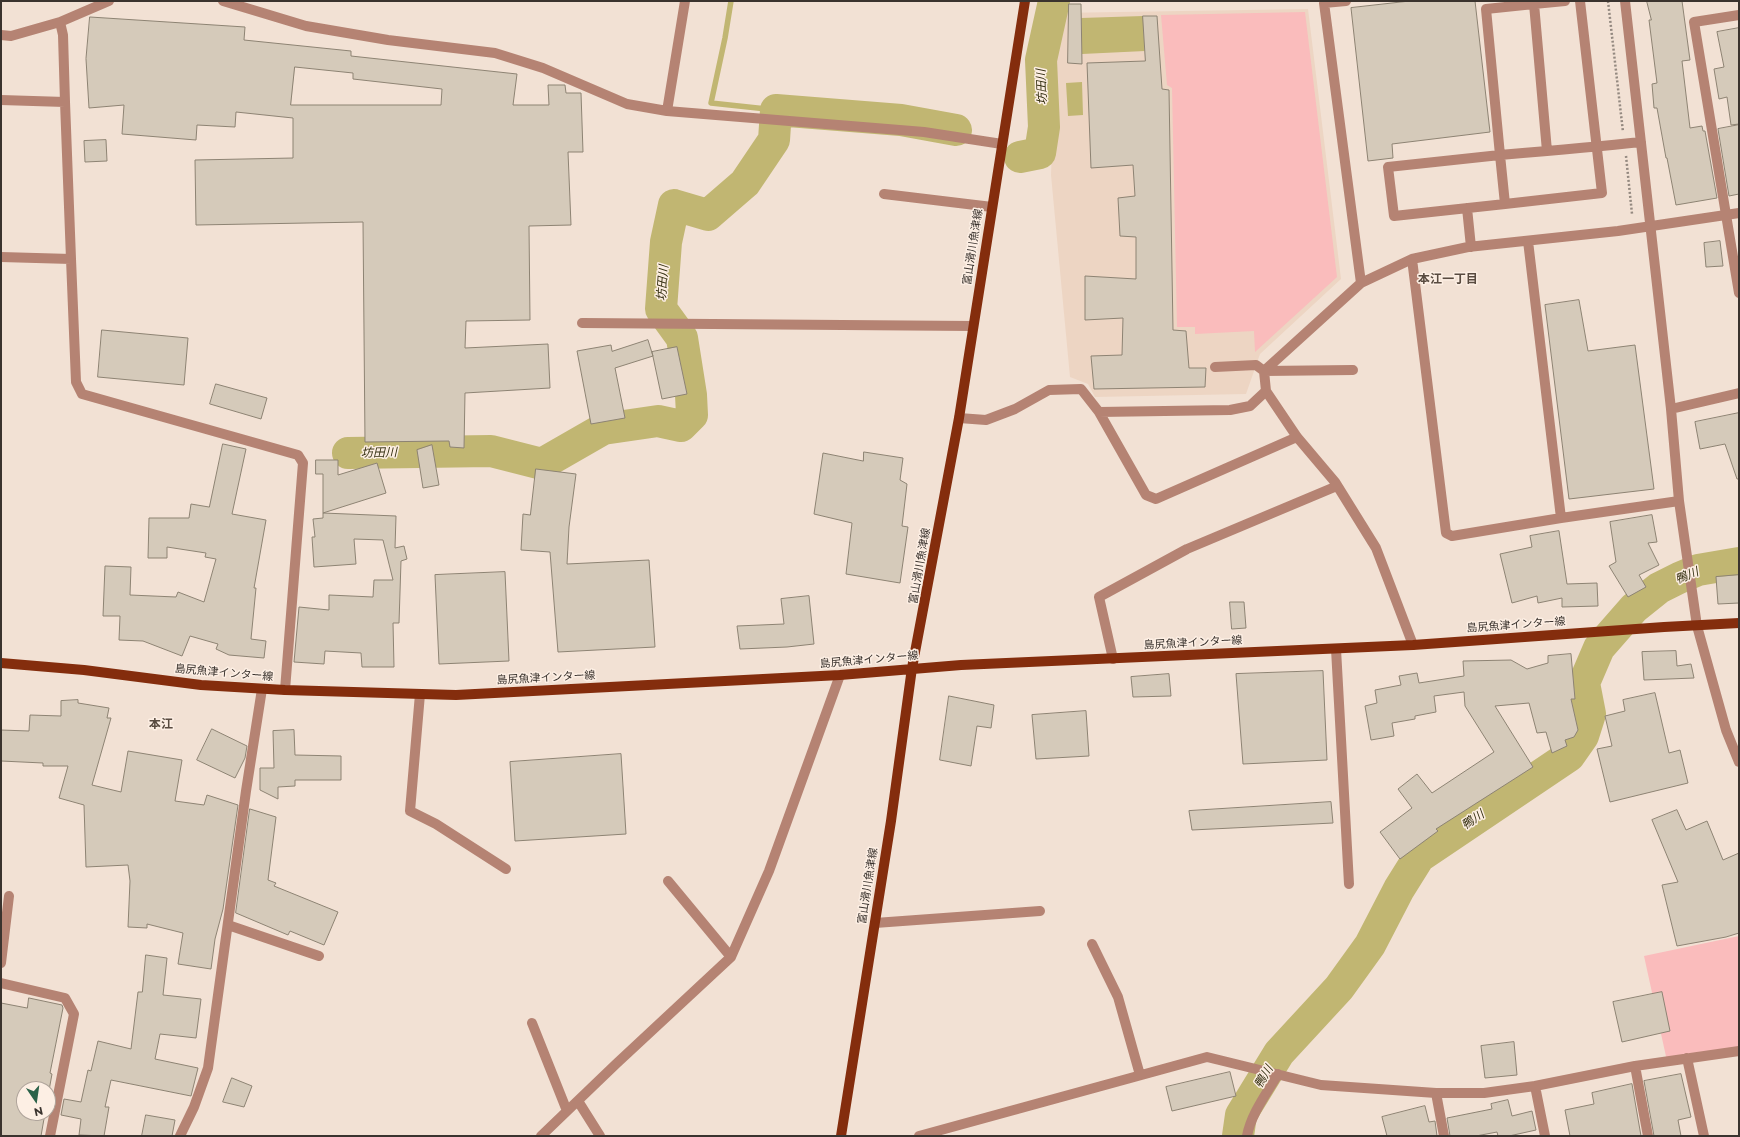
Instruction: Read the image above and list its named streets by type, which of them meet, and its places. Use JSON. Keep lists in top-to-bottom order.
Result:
{
  "streets": {
    "main road": ["富山滑川魚津線", "島尻魚津インター線"]
  },
  "crossings": [
    ["富山滑川魚津線", "島尻魚津インター線"]
  ],
  "districts": ["本江一丁目", "本江"],
  "water": ["坊田川", "鴨川"],
  "north": "bottom"
}
